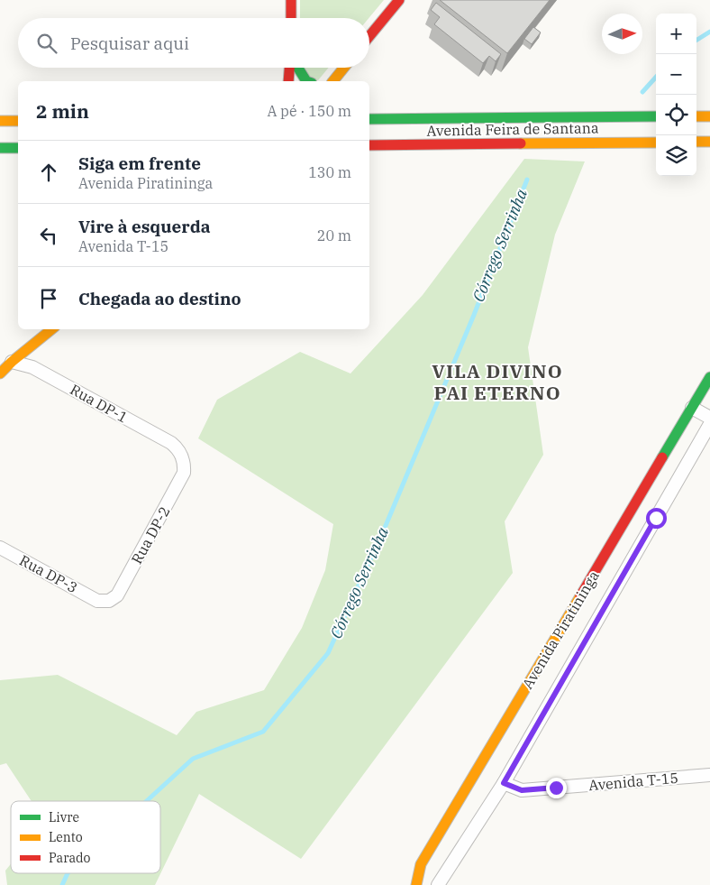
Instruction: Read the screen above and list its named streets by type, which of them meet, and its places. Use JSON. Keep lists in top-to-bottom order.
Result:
{
  "streets": {
    "street": [
      "Avenida Feira de Santana",
      "Rua DP-1",
      "Rua DP-2",
      "Rua DP-3",
      "Avenida Piratininga",
      "Avenida T-15"
    ]
  },
  "crossings": [
    ["Rua DP-1", "Rua DP-2"],
    ["Rua DP-2", "Rua DP-3"],
    ["Avenida Piratininga", "Avenida T-15"]
  ],
  "districts": ["VILA DIVINO PAI ETERNO"],
  "water": ["Córrego Serrinha"],
  "legend": ["Livre", "Lento", "Parado"],
  "north": "right",
  "page": {
    "map_buttons": ["+", "−"],
    "search": "Pesquisar aqui",
    "heading": ["2 min", "A pé · 150 m"],
    "list": [
      ["Siga em frente", "Avenida Piratininga", "130 m"],
      ["Vire à esquerda", "Avenida T-15", "20 m"],
      "Chegada ao destino"
    ]
  }
}
